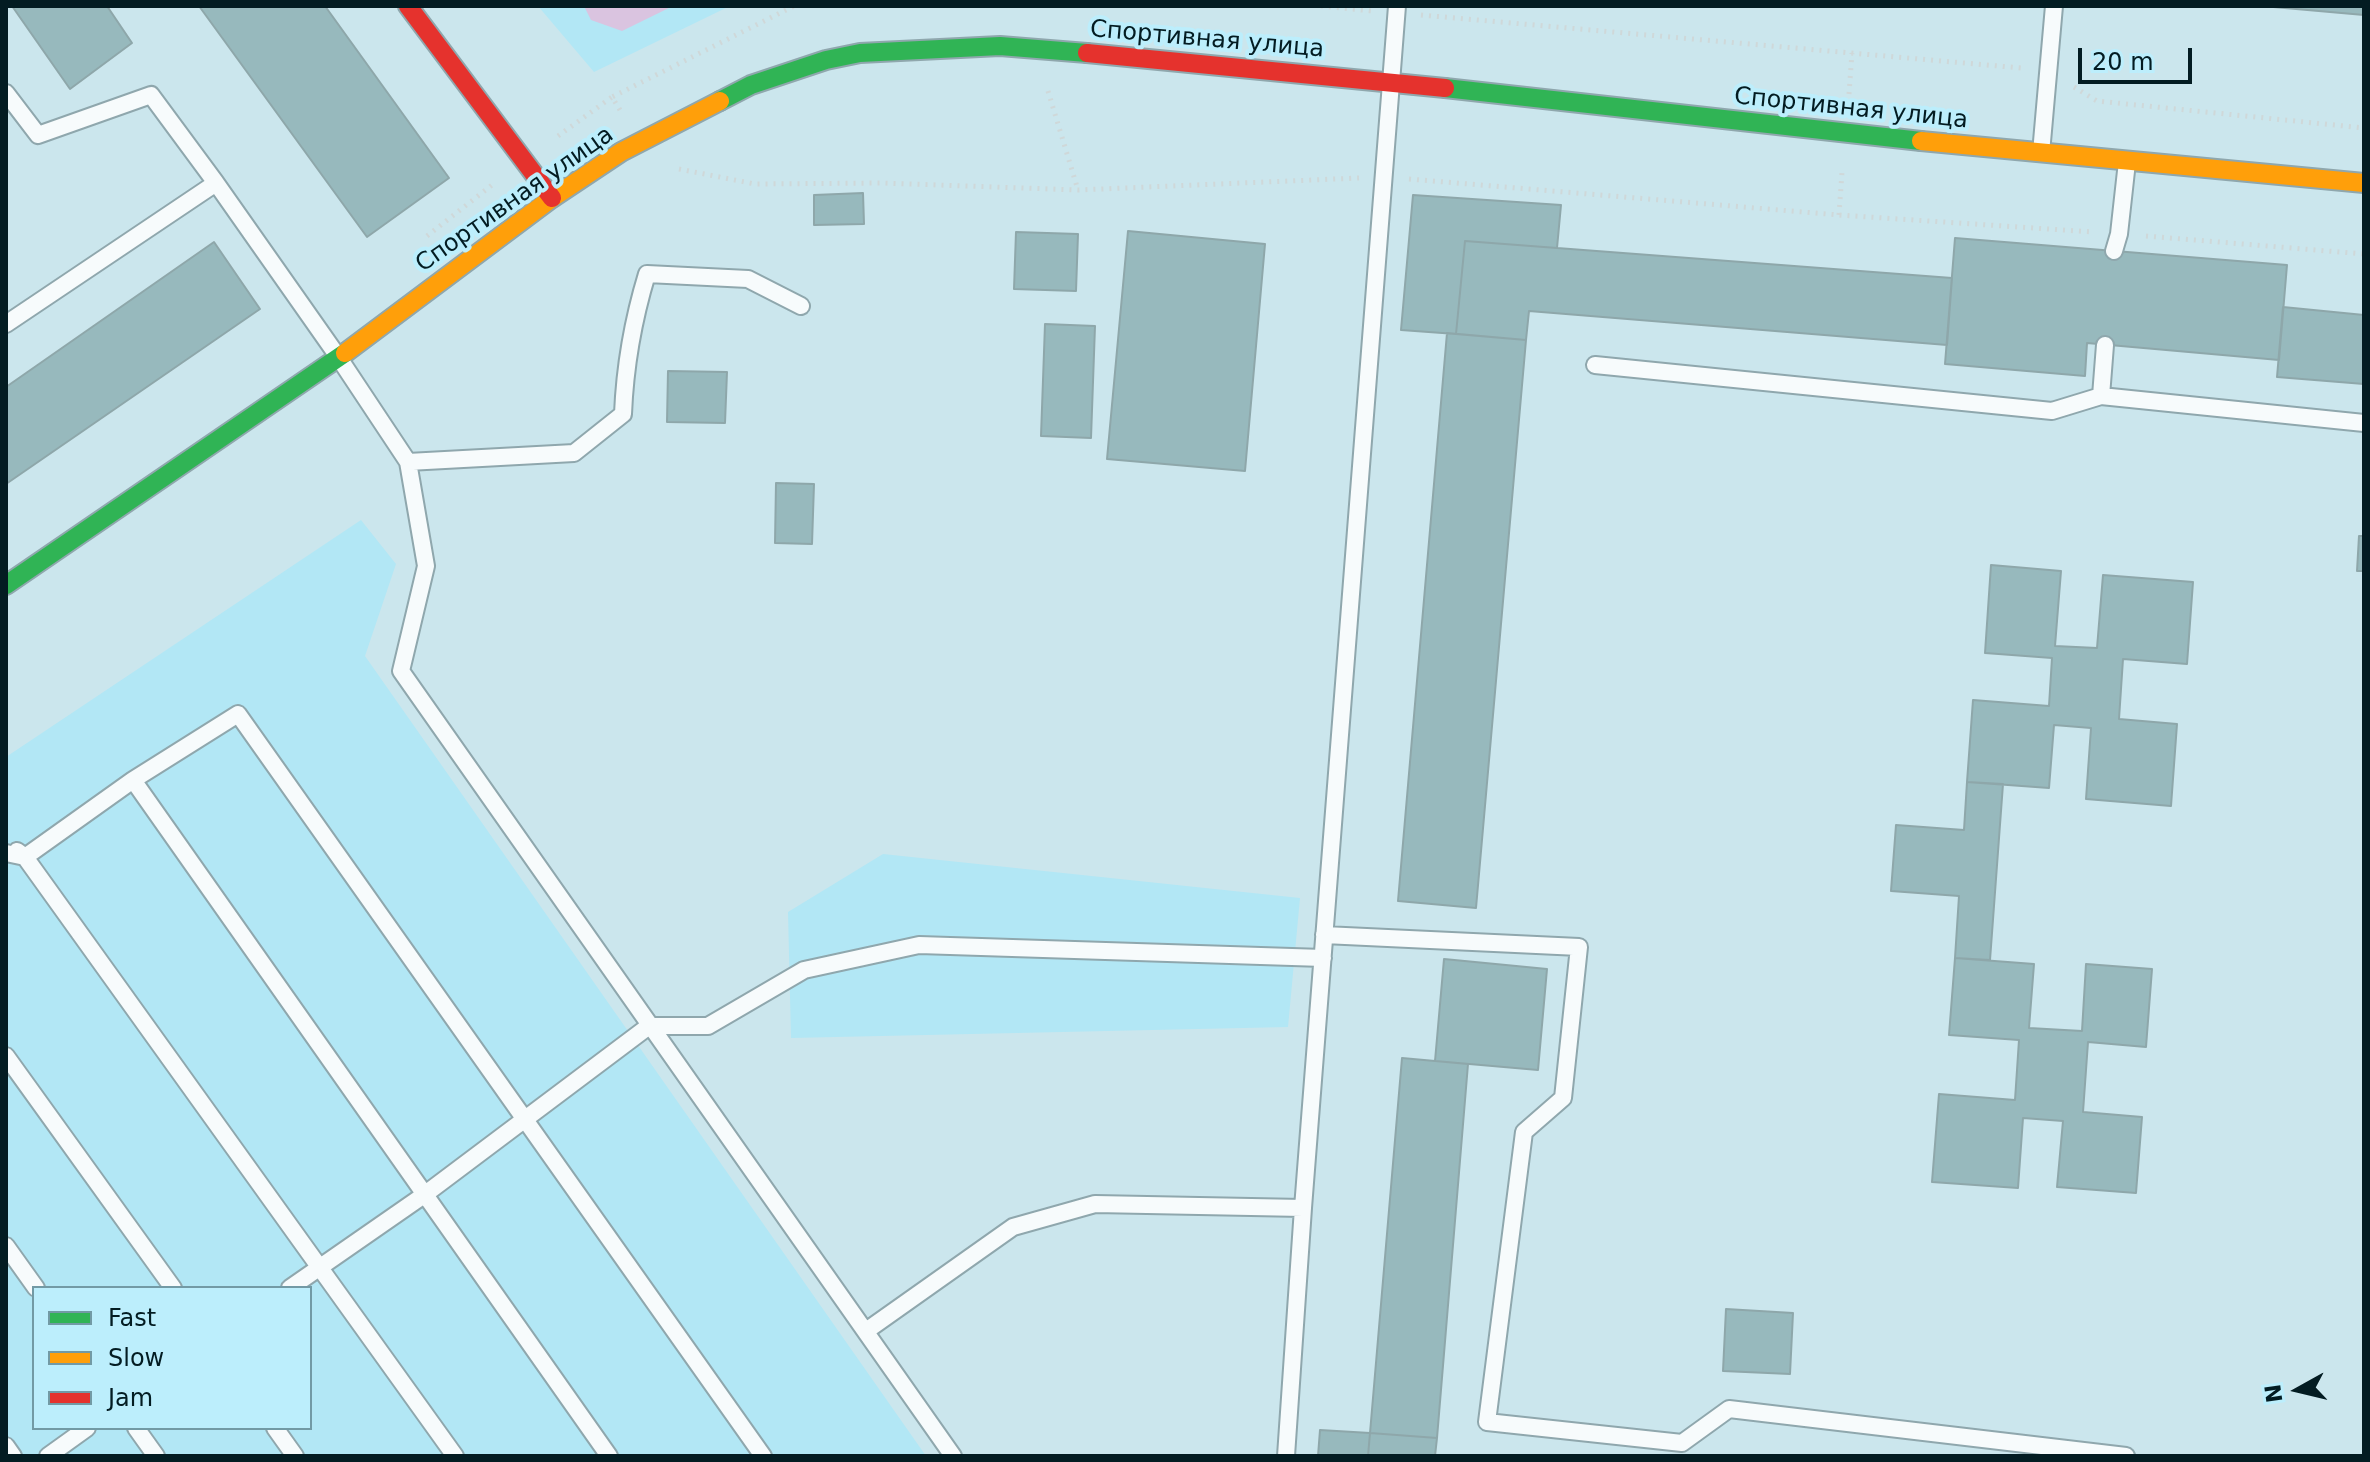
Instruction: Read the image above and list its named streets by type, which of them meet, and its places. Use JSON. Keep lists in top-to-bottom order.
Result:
{
  "streets": {
    "street": ["Спортивная улица"]
  },
  "legend": ["Fast", "Slow", "Jam"],
  "scale_bar": "20 m",
  "north": "left"
}
